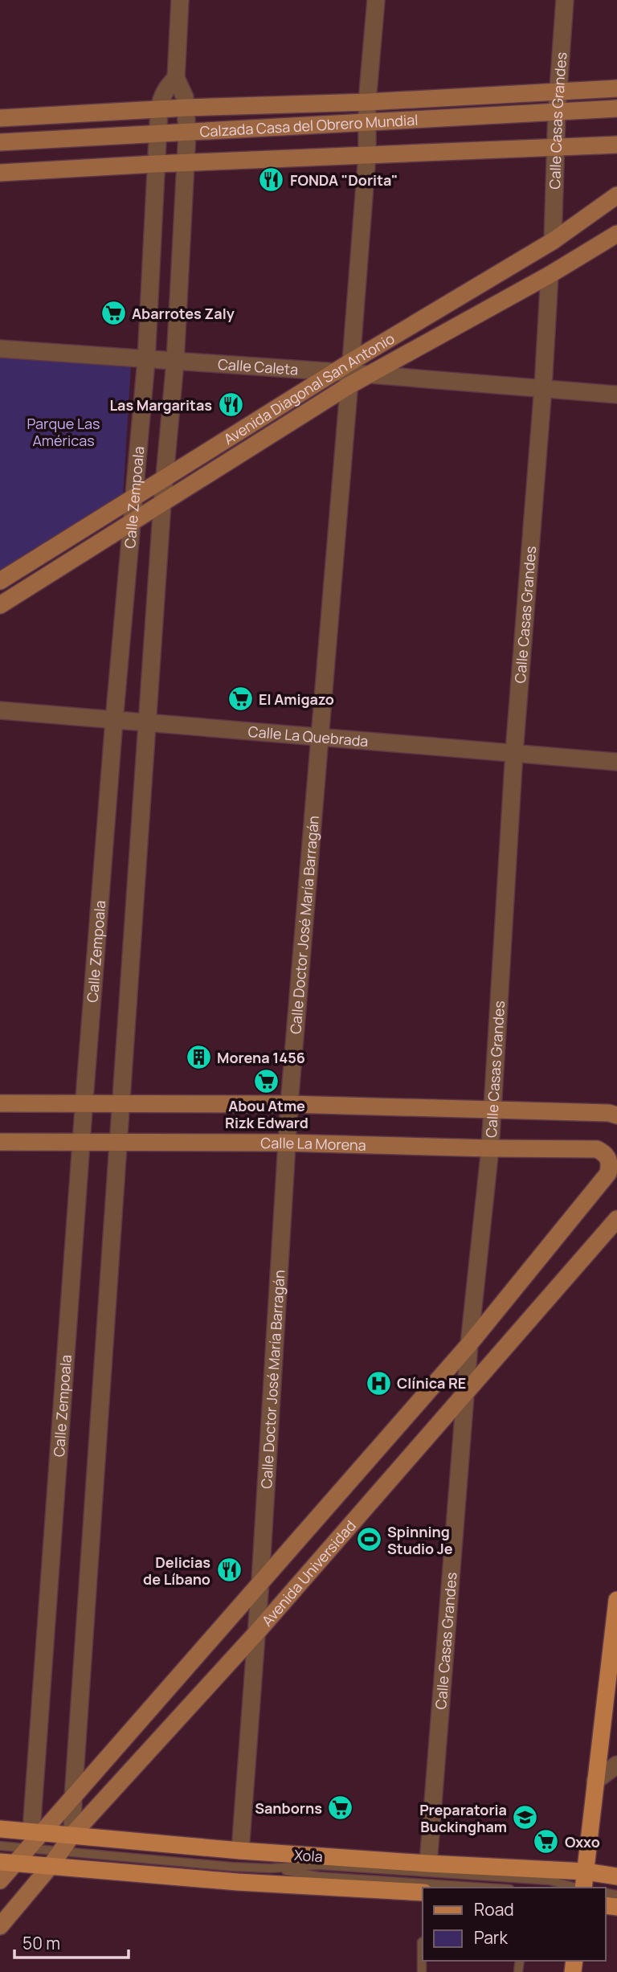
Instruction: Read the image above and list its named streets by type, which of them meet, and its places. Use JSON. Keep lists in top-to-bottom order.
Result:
{
  "streets": {
    "main road": ["Xola"],
    "street": [
      "Calle Casas Grandes",
      "Calzada Casa del Obrero Mundial",
      "Calle Caleta",
      "Avenida Diagonal San Antonio",
      "Calle Zempoala",
      "Calle La Quebrada",
      "Calle Doctor José María Barragán",
      "Calle La Morena",
      "Avenida Universidad"
    ]
  },
  "crossings": [
    ["Calle Casas Grandes", "Calzada Casa del Obrero Mundial"],
    ["Calle Casas Grandes", "Avenida Diagonal San Antonio"],
    ["Calle Casas Grandes", "Calle La Quebrada"],
    ["Calle Casas Grandes", "Calle La Morena"],
    ["Calle Casas Grandes", "Avenida Universidad"],
    ["Calle Casas Grandes", "Xola"],
    ["Calzada Casa del Obrero Mundial", "Calle Zempoala"],
    ["Calzada Casa del Obrero Mundial", "Calle Doctor José María Barragán"],
    ["Calle Caleta", "Avenida Diagonal San Antonio"],
    ["Calle Caleta", "Calle Zempoala"],
    ["Calle Caleta", "Calle Doctor José María Barragán"],
    ["Avenida Diagonal San Antonio", "Calle Zempoala"],
    ["Avenida Diagonal San Antonio", "Calle Doctor José María Barragán"],
    ["Calle Zempoala", "Calle La Quebrada"],
    ["Calle Zempoala", "Calle La Morena"],
    ["Calle Zempoala", "Avenida Universidad"],
    ["Calle Zempoala", "Xola"],
    ["Calle La Quebrada", "Calle Doctor José María Barragán"],
    ["Calle Doctor José María Barragán", "Calle La Morena"],
    ["Calle Doctor José María Barragán", "Avenida Universidad"],
    ["Calle Doctor José María Barragán", "Xola"],
    ["Avenida Universidad", "Xola"]
  ],
  "parks": ["Parque Las Américas"],
  "places": {
    "restaurant": ["FONDA \"Dorita\"", "Las Margaritas", "Delicias de Líbano"],
    "supermarket": [
      "Abarrotes Zaly",
      "El Amigazo",
      "Abou Atme Rizk Edward",
      "Sanborns",
      "Oxxo"
    ],
    "building": ["Morena 1456"],
    "hospital": ["Clínica RE"],
    "sports": ["Spinning Studio Je"],
    "school or university": ["Preparatoria Buckingham"]
  },
  "legend": ["Road", "Park"],
  "scale_bar": "50 m"
}
